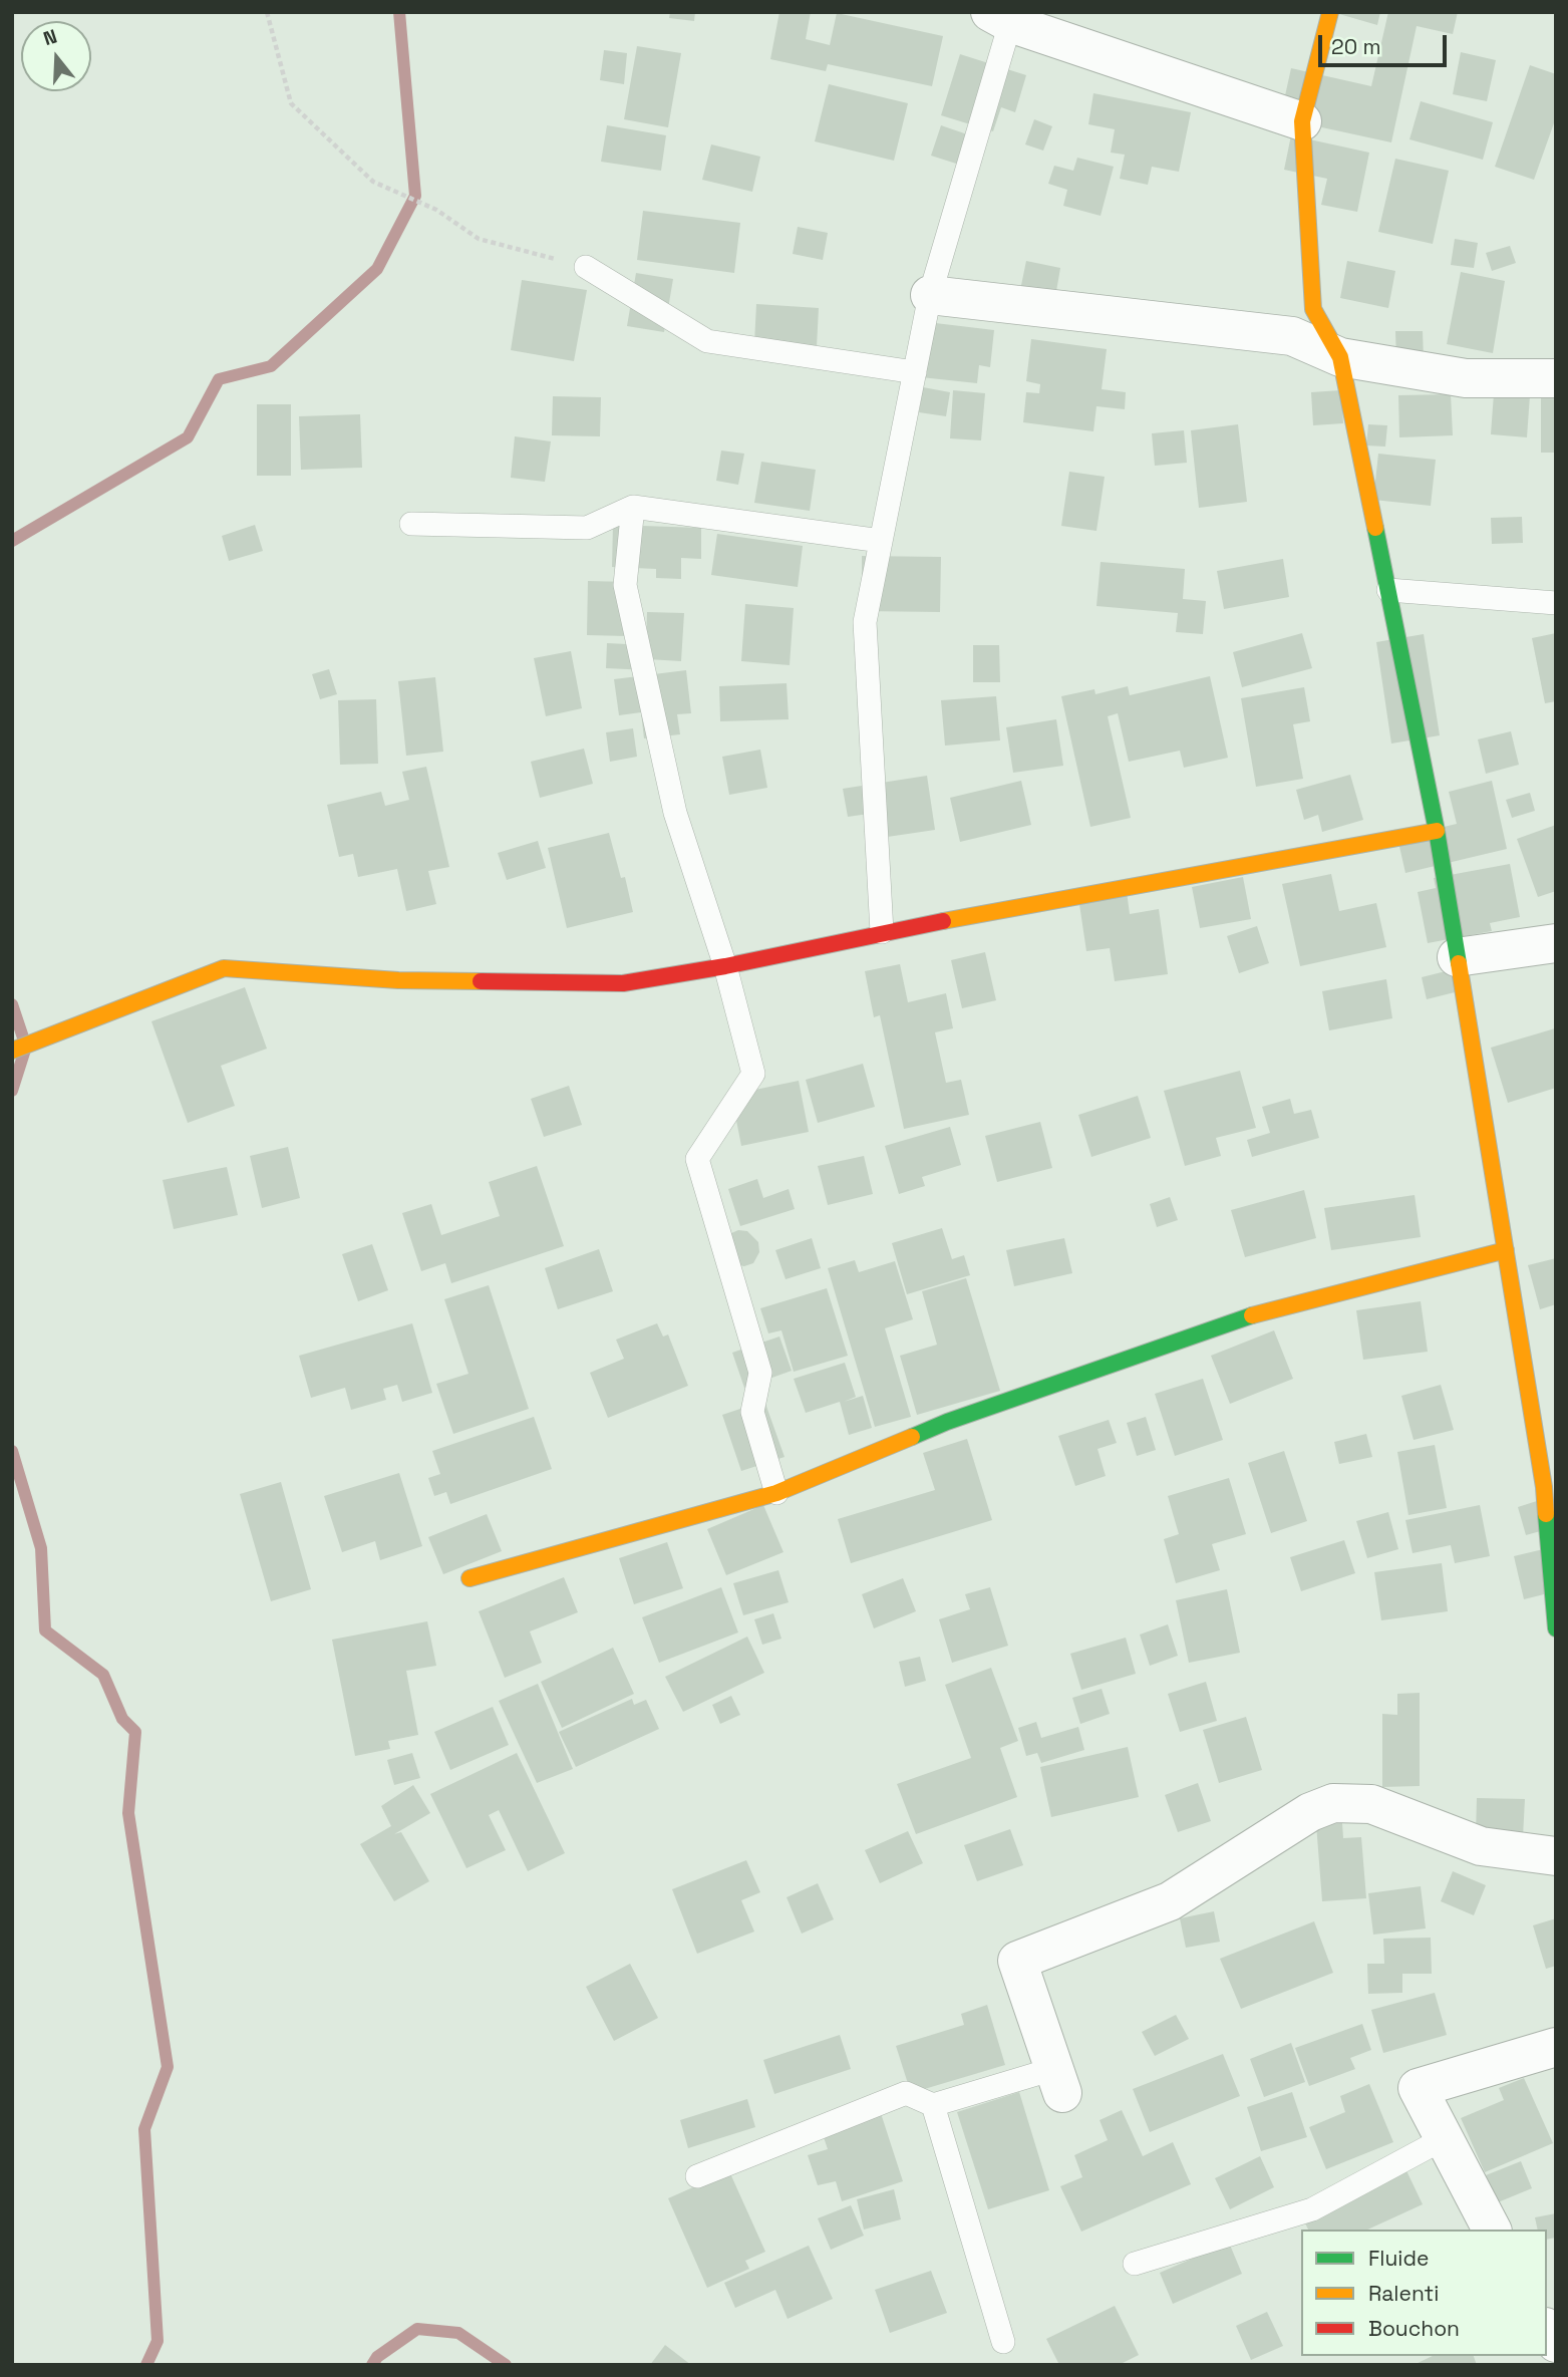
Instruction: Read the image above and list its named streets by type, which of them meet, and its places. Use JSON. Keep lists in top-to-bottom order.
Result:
{
  "legend": ["Fluide", "Ralenti", "Bouchon"],
  "scale_bar": "20 m",
  "north": "top"
}
